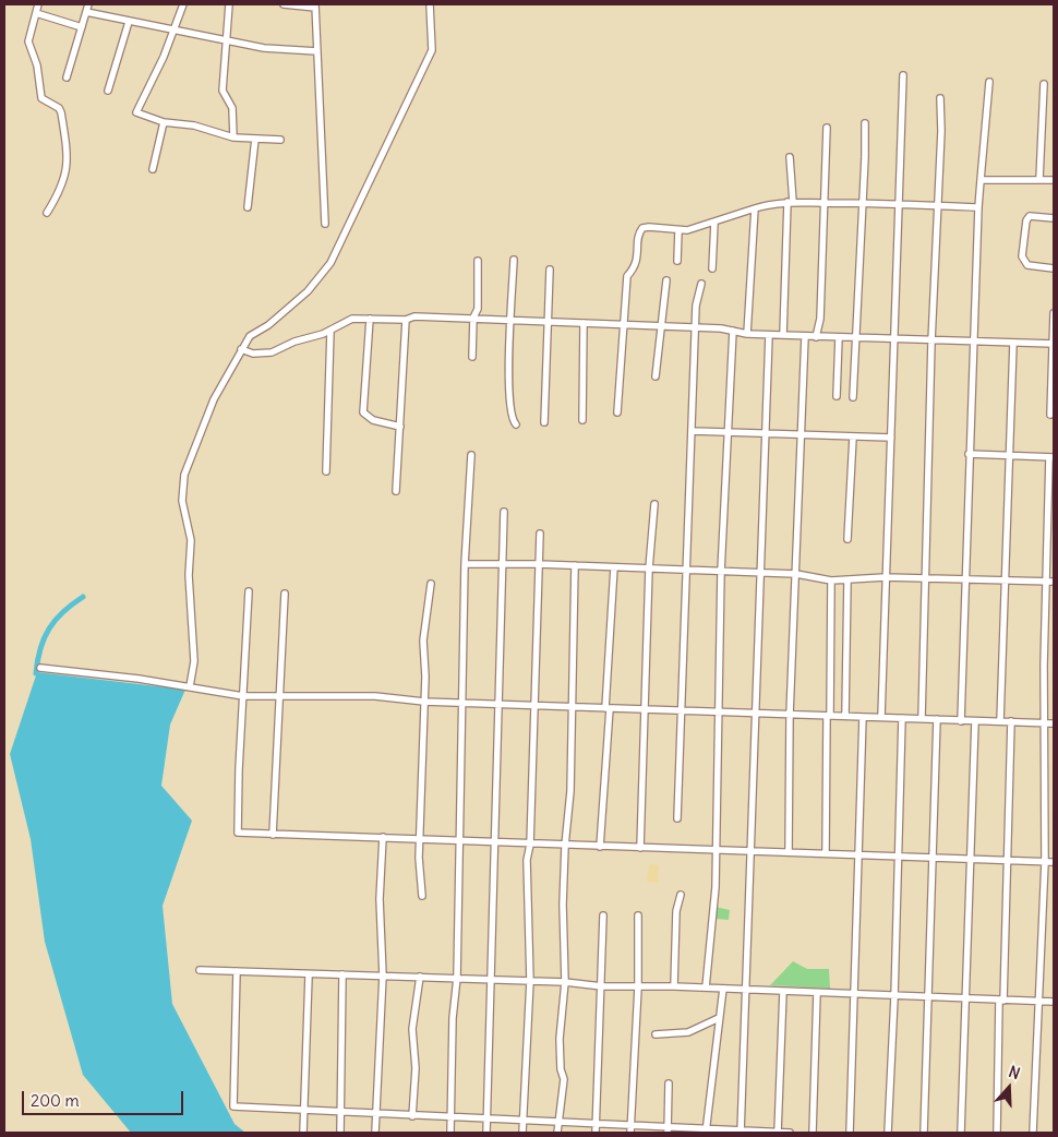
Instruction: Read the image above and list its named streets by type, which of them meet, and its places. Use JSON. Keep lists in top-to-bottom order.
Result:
{
  "scale_bar": "200 m",
  "north": "top"
}
